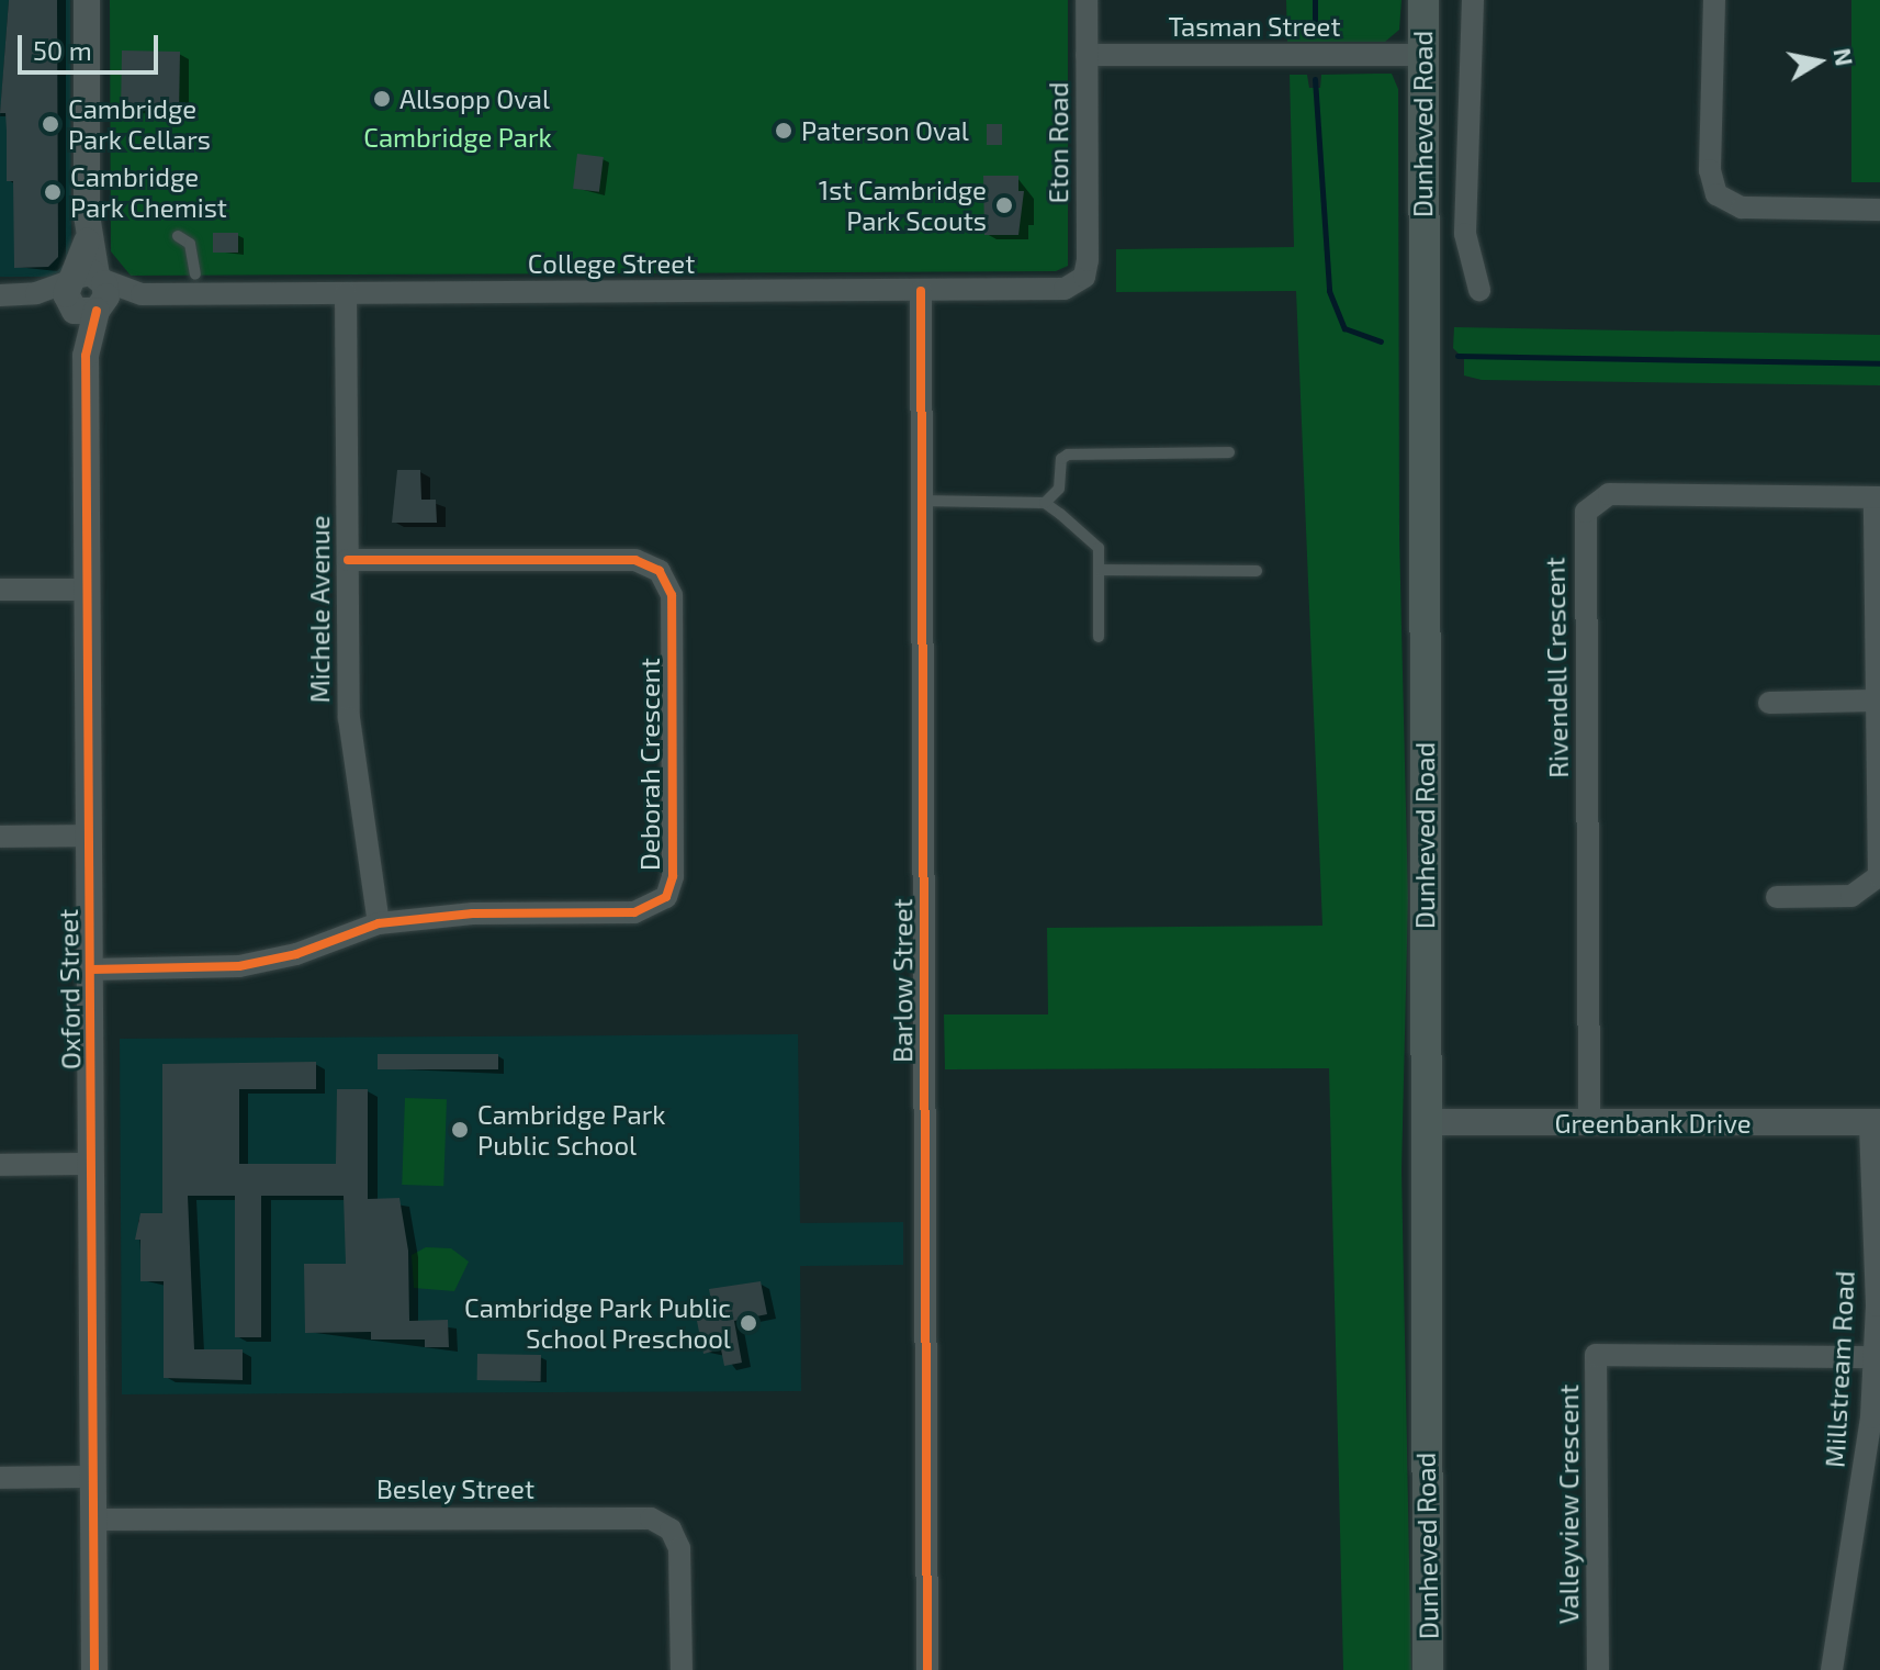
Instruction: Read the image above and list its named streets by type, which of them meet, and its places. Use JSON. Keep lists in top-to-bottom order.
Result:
{
  "streets": {
    "main road": ["Dunheved Road"],
    "street": [
      "Tasman Street",
      "Eton Road",
      "College Street",
      "Michele Avenue",
      "Rivendell Crescent",
      "Deborah Crescent",
      "Barlow Street",
      "Oxford Street",
      "Greenbank Drive",
      "Millstream Road",
      "Besley Street",
      "Valleyview Crescent"
    ]
  },
  "crossings": [
    ["Tasman Street", "Dunheved Road"],
    ["Tasman Street", "Eton Road"],
    ["Dunheved Road", "Greenbank Drive"],
    ["Eton Road", "College Street"],
    ["College Street", "Michele Avenue"],
    ["College Street", "Barlow Street"],
    ["College Street", "Oxford Street"],
    ["Michele Avenue", "Deborah Crescent"],
    ["Rivendell Crescent", "Greenbank Drive"],
    ["Deborah Crescent", "Oxford Street"],
    ["Oxford Street", "Besley Street"],
    ["Greenbank Drive", "Millstream Road"],
    ["Millstream Road", "Valleyview Crescent"]
  ],
  "parks": ["Cambridge Park"],
  "places": [
    "Allsopp Oval",
    "Cambridge Park Cellars",
    "Paterson Oval",
    "Cambridge Park Chemist",
    "1st Cambridge Park Scouts",
    "Cambridge Park Public School",
    "Cambridge Park Public School Preschool"
  ],
  "scale_bar": "50 m",
  "north": "right"
}
